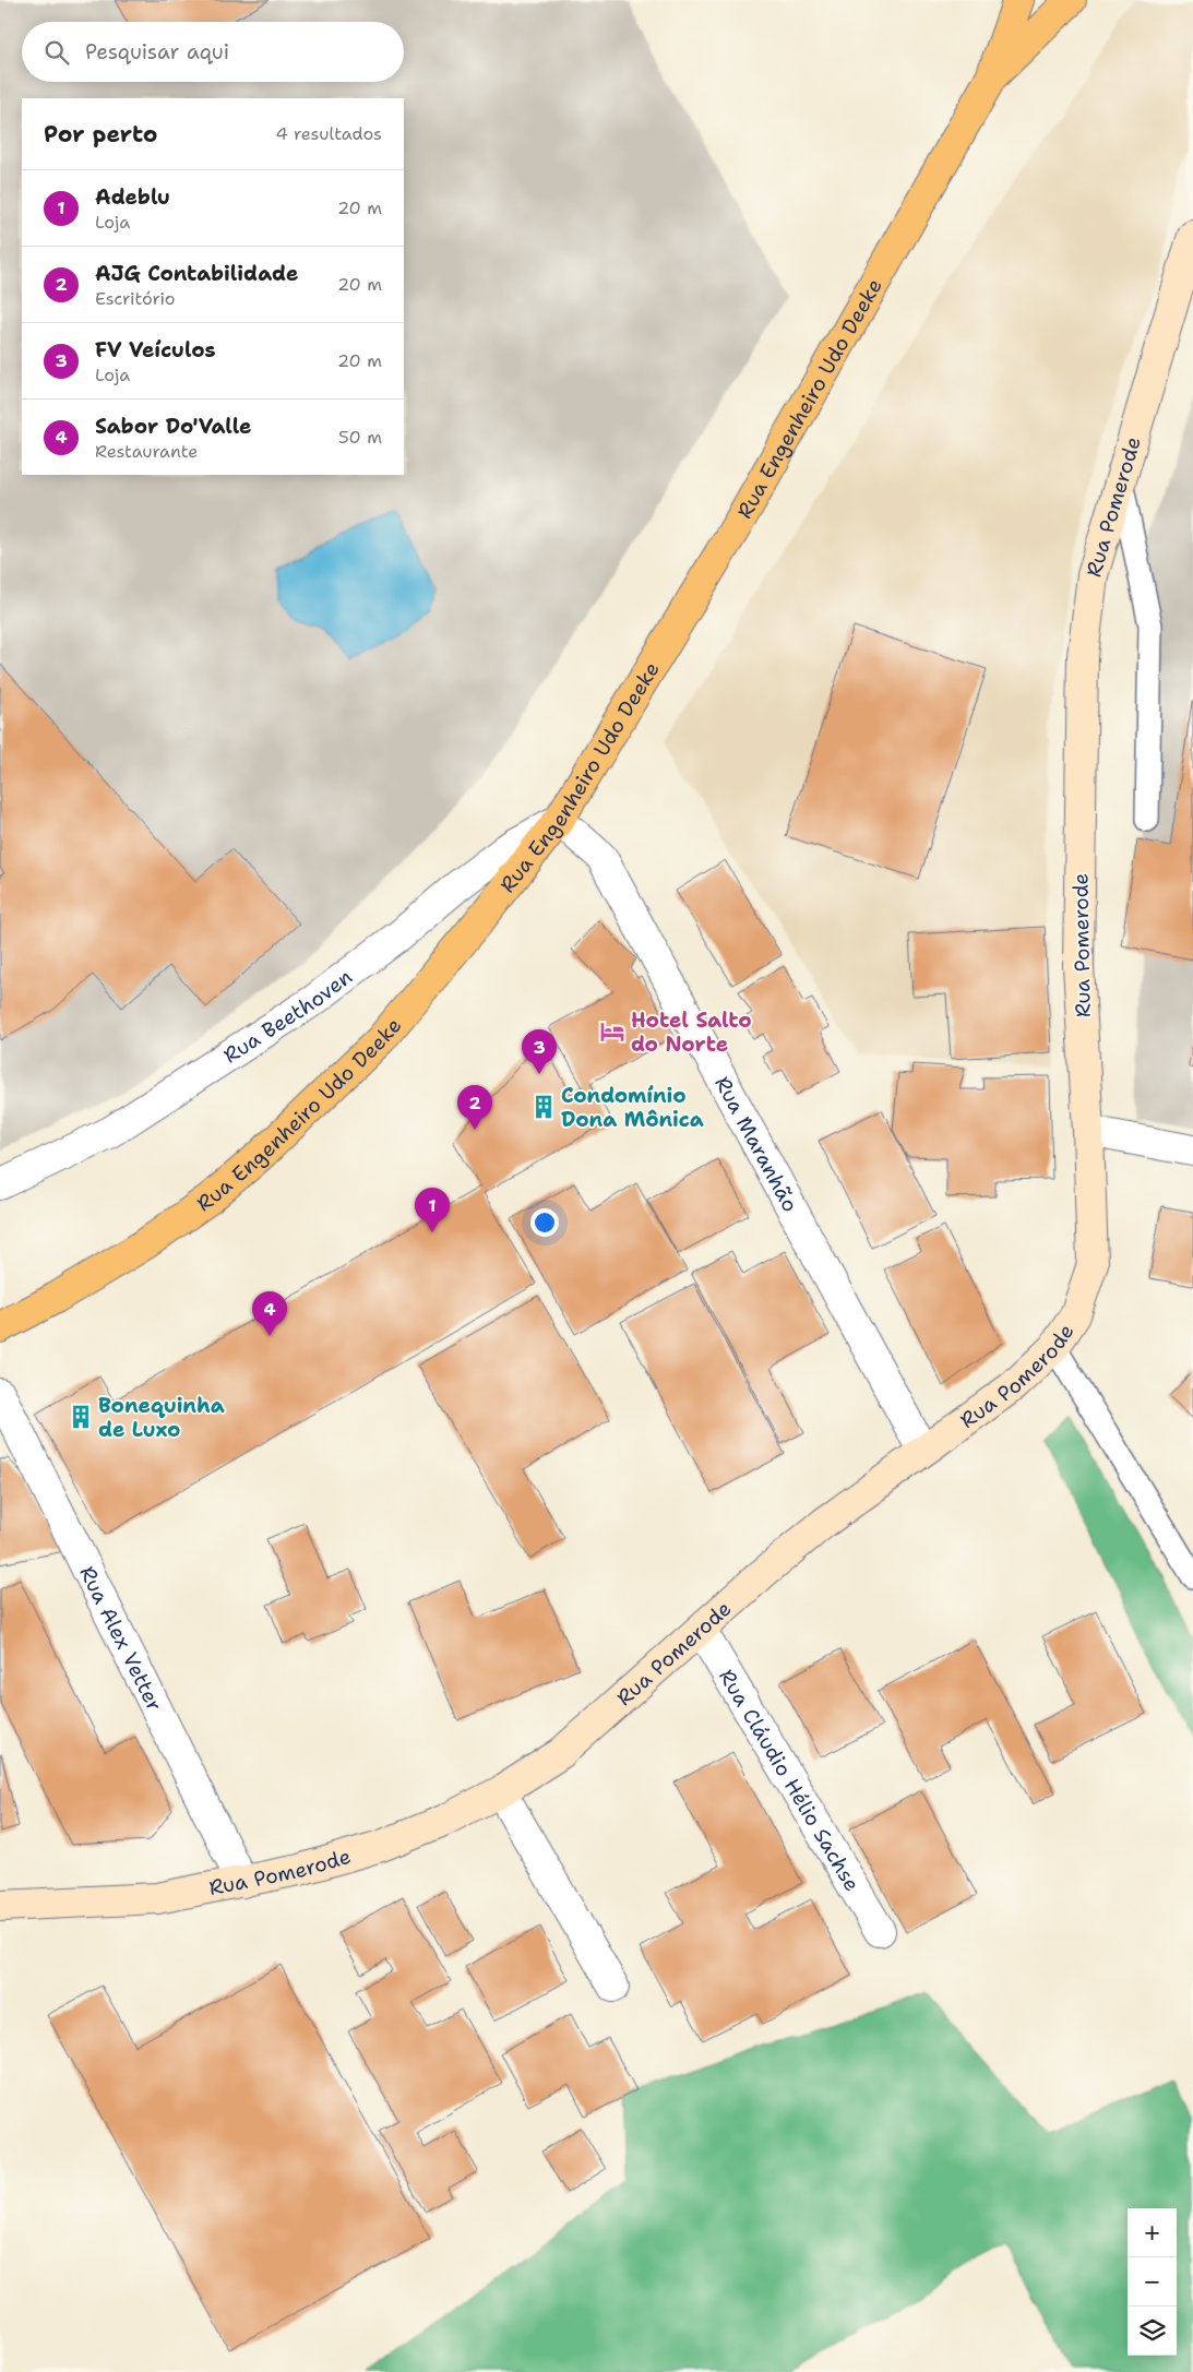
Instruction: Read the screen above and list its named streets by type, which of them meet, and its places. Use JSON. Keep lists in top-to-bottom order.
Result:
{
  "streets": {
    "main road": ["Rua Engenheiro Udo Deeke"],
    "street": [
      "Rua Pomerode",
      "Rua Beethoven",
      "Rua Maranhão",
      "Rua Alex Vetter",
      "Rua Cláudio Hélio Sachse"
    ]
  },
  "crossings": [
    ["Rua Engenheiro Udo Deeke", "Rua Beethoven"],
    ["Rua Engenheiro Udo Deeke", "Rua Maranhão"],
    ["Rua Pomerode", "Rua Maranhão"],
    ["Rua Pomerode", "Rua Alex Vetter"],
    ["Rua Pomerode", "Rua Cláudio Hélio Sachse"],
    ["Rua Beethoven", "Rua Maranhão"]
  ],
  "places": {
    "hotel": ["Hotel Salto do Norte"],
    "building": ["Condomínio Dona Mônica", "Bonequinha de Luxo"]
  },
  "page": {
    "search": "Pesquisar aqui",
    "heading": ["Por perto", "4 resultados"],
    "list": [
      {
        "mark": "1",
        "name": "Adeblu",
        "note": "Loja",
        "value": "20 m"
      },
      {
        "mark": "2",
        "name": "AJG Contabilidade",
        "note": "Escritório",
        "value": "20 m"
      },
      {
        "mark": "3",
        "name": "FV Veículos",
        "note": "Loja",
        "value": "20 m"
      },
      {
        "mark": "4",
        "name": "Sabor Do'Valle",
        "note": "Restaurante",
        "value": "50 m"
      }
    ],
    "pins": [
      "3",
      "2",
      "1",
      "4"
    ],
    "map_buttons": ["+", "−"]
  }
}
